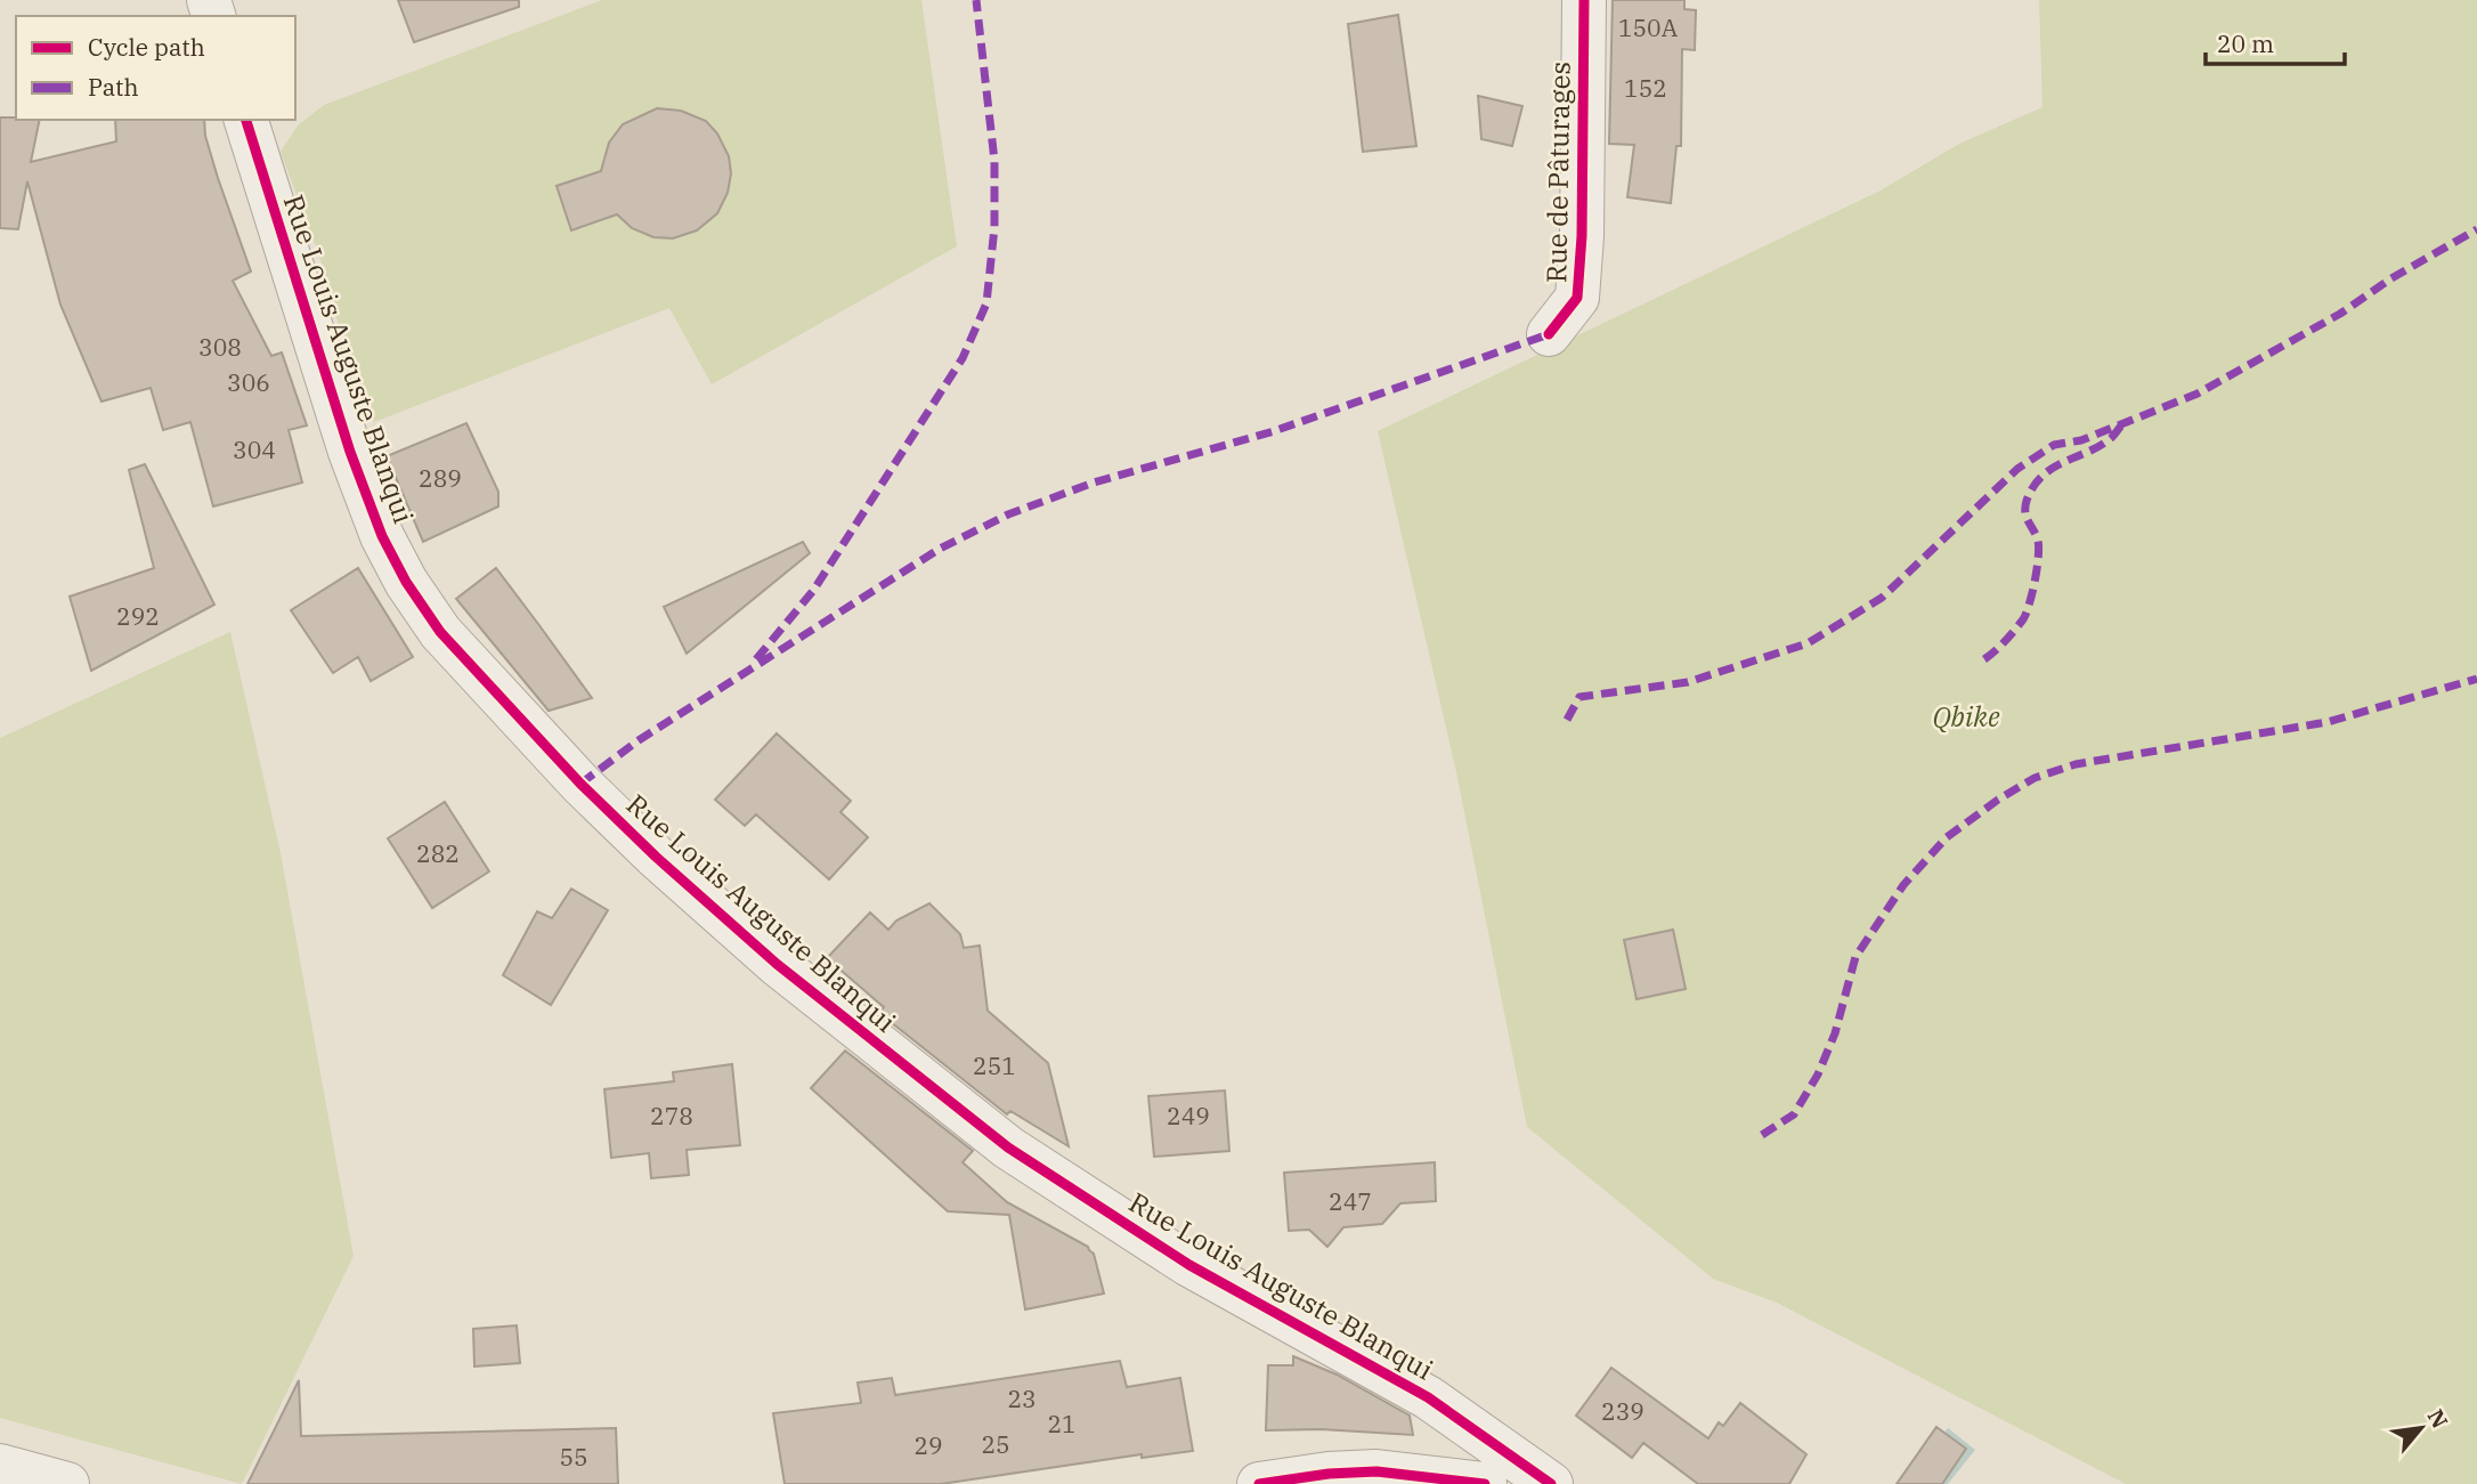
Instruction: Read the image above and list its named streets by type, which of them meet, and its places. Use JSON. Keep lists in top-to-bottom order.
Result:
{
  "streets": {
    "street": ["Rue de Pâturages", "Rue Louis Auguste Blanqui"]
  },
  "parks": ["Qbike"],
  "house_numbers": [
    "150A",
    "152",
    "308",
    "306",
    "304",
    "289",
    "292",
    "282",
    "251",
    "278",
    "249",
    "247",
    "23",
    "239",
    "21",
    "25",
    "29",
    "55"
  ],
  "legend": ["Cycle path", "Path"],
  "scale_bar": "20 m",
  "north": "top right"
}
